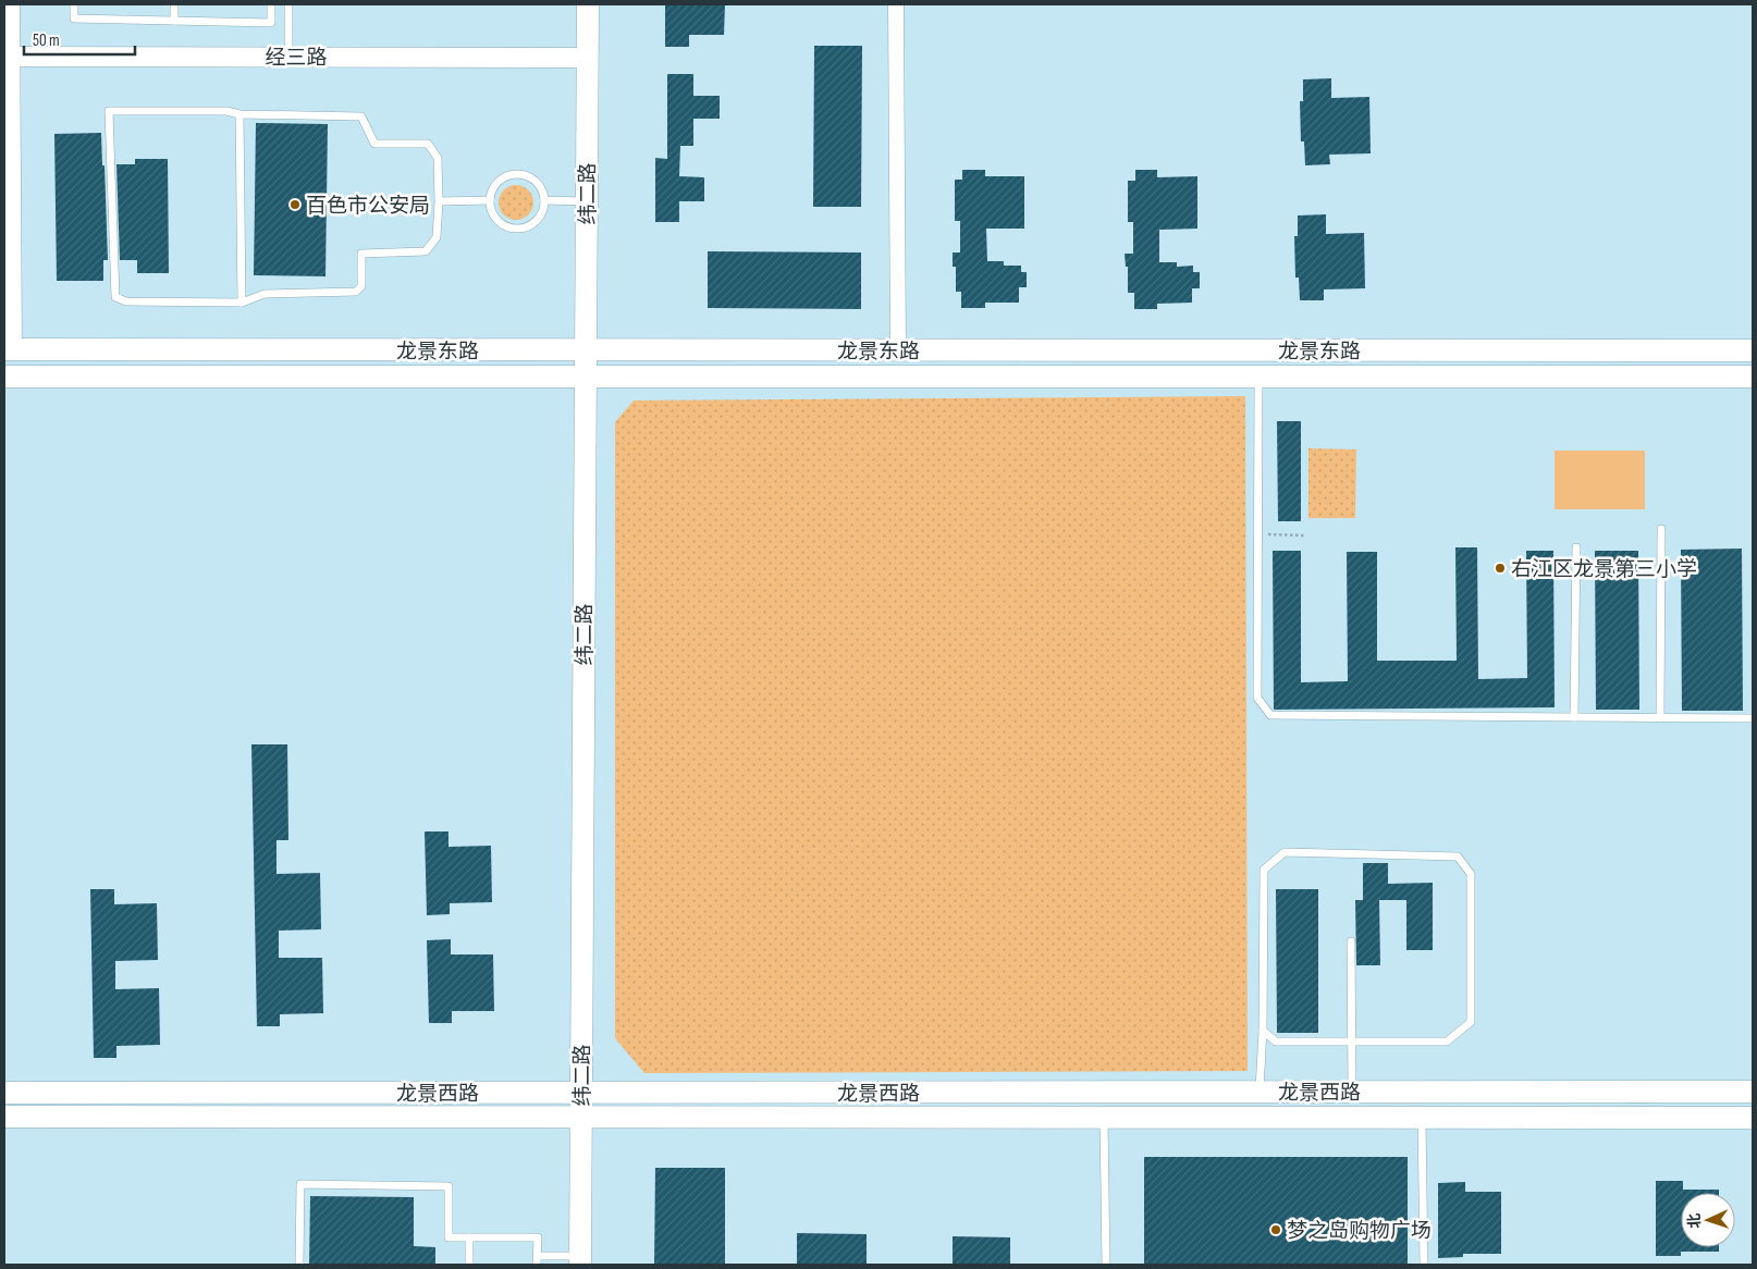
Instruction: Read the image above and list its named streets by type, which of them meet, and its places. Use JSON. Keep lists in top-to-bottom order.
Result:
{
  "streets": {
    "main road": ["纬二路", "龙景东路", "龙景西路"],
    "street": ["经三路"]
  },
  "crossings": [
    ["经三路", "纬二路"],
    ["纬二路", "龙景东路"],
    ["纬二路", "龙景西路"]
  ],
  "places": ["百色市公安局", "右江区龙景第三小学", "梦之岛购物广场"],
  "scale_bar": "50 m",
  "north": "left"
}
